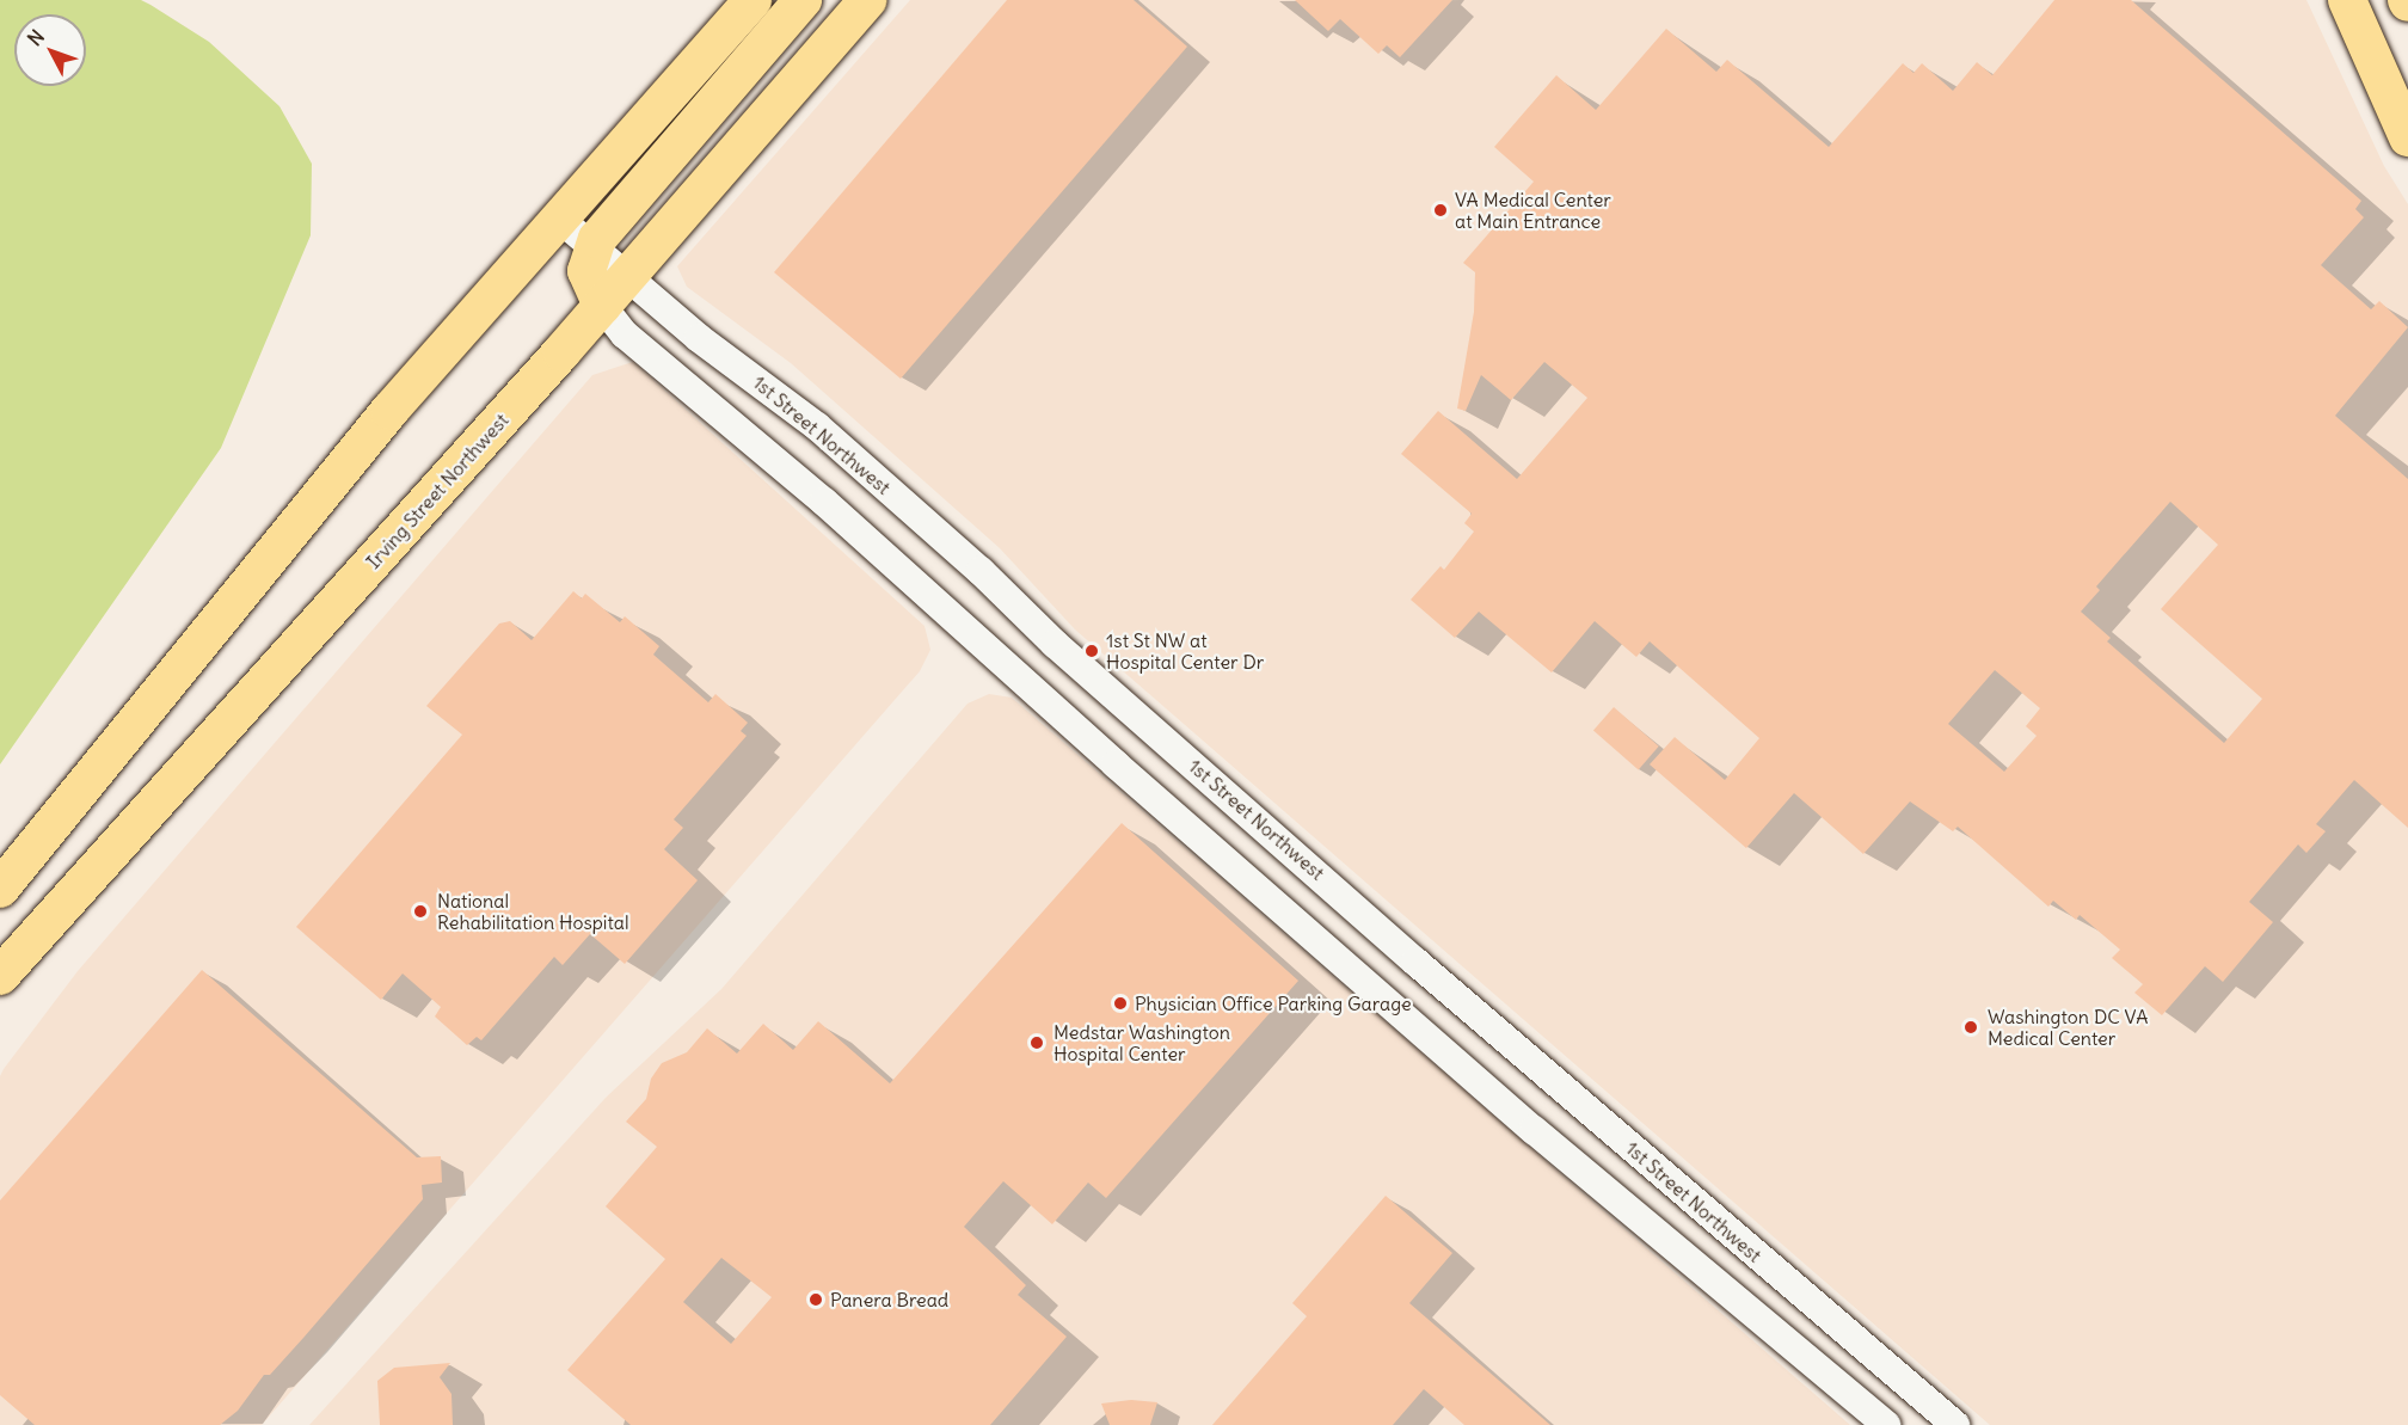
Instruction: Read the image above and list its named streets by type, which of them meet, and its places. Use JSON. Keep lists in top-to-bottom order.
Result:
{
  "streets": {
    "main road": ["Irving Street Northwest"],
    "street": ["1st Street Northwest"]
  },
  "crossings": [
    ["1st Street Northwest", "Irving Street Northwest"]
  ],
  "places": [
    "VA Medical Center at Main Entrance",
    "1st St NW at Hospital Center Dr",
    "National Rehabilitation Hospital",
    "Physician Office Parking Garage",
    "Washington DC VA Medical Center",
    "Medstar Washington Hospital Center",
    "Panera Bread"
  ],
  "north": "top left"
}
